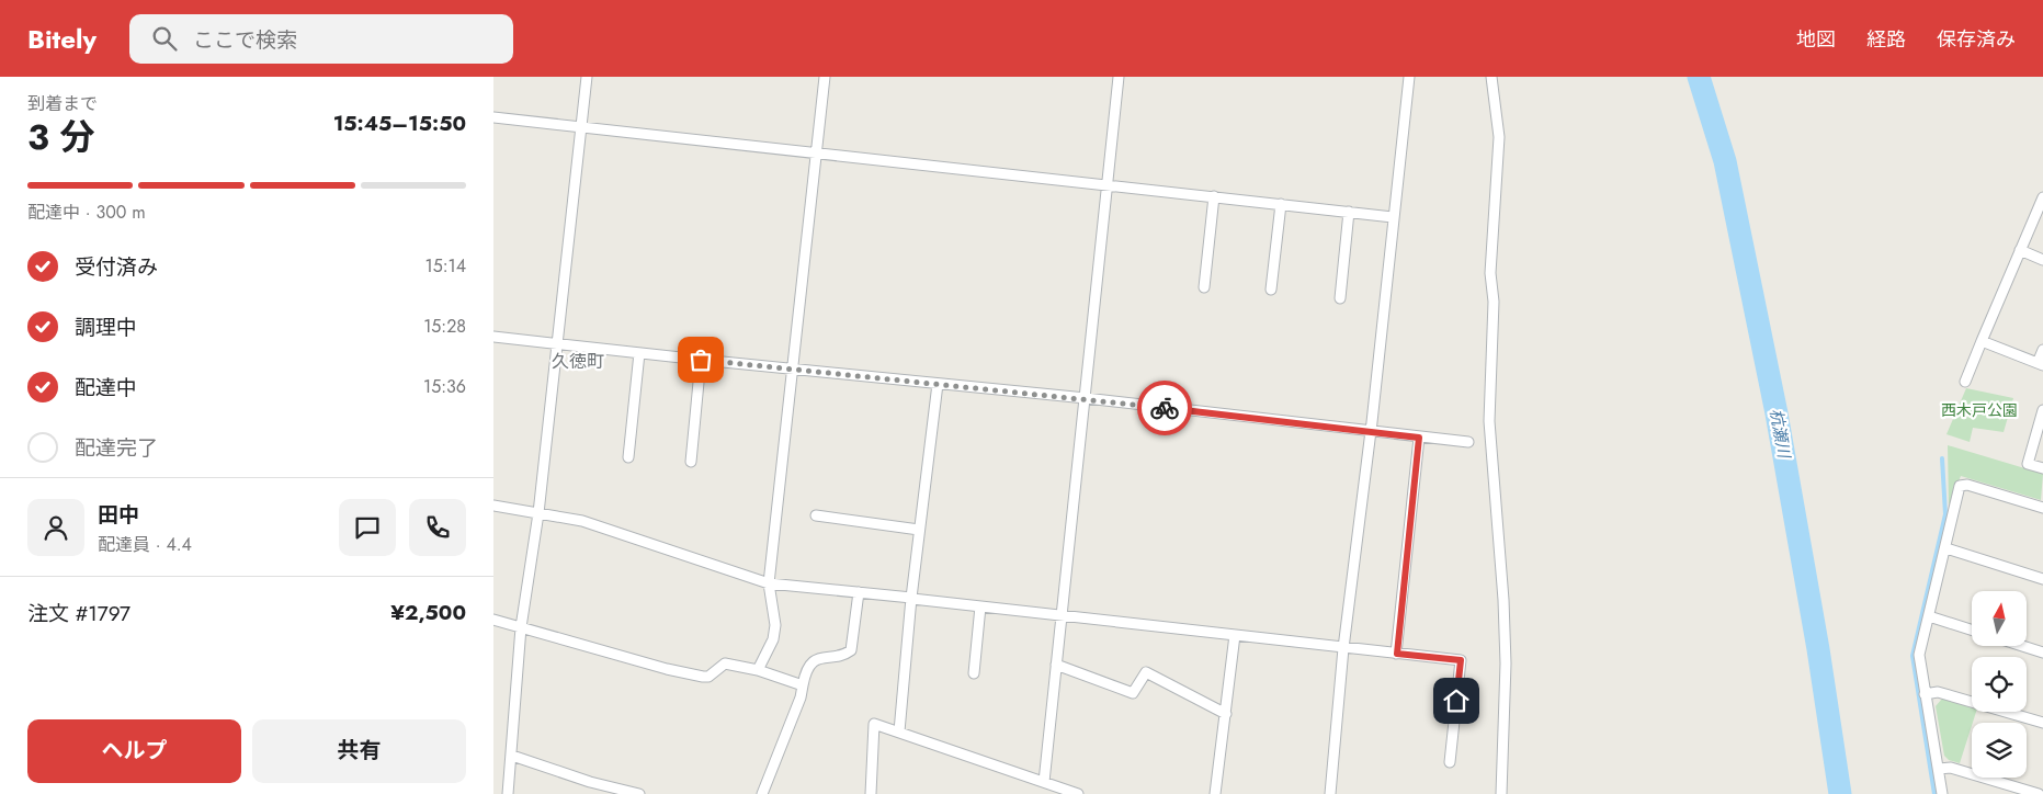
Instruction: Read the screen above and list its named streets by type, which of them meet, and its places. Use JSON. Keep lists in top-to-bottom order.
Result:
{
  "districts": ["久徳町"],
  "water": ["杭瀬川"],
  "parks": ["西木戸公園"],
  "north": "top",
  "page": {
    "header": "Bitely",
    "search": "ここで検索",
    "nav": ["地図", "経路", "保存済み"],
    "heading": ["3 分", "到着まで", "15:45–15:50"],
    "panel": [
      "田中",
      "配達員 · 4.4",
      "注文 #1797",
      "¥2,500"
    ],
    "bar": "配達中 · 300 m",
    "list": [
      ["受付済み", "15:14"],
      ["調理中", "15:28"],
      ["配達中", "15:36"],
      "配達完了"
    ],
    "buttons": ["ヘルプ", "共有"]
  }
}
